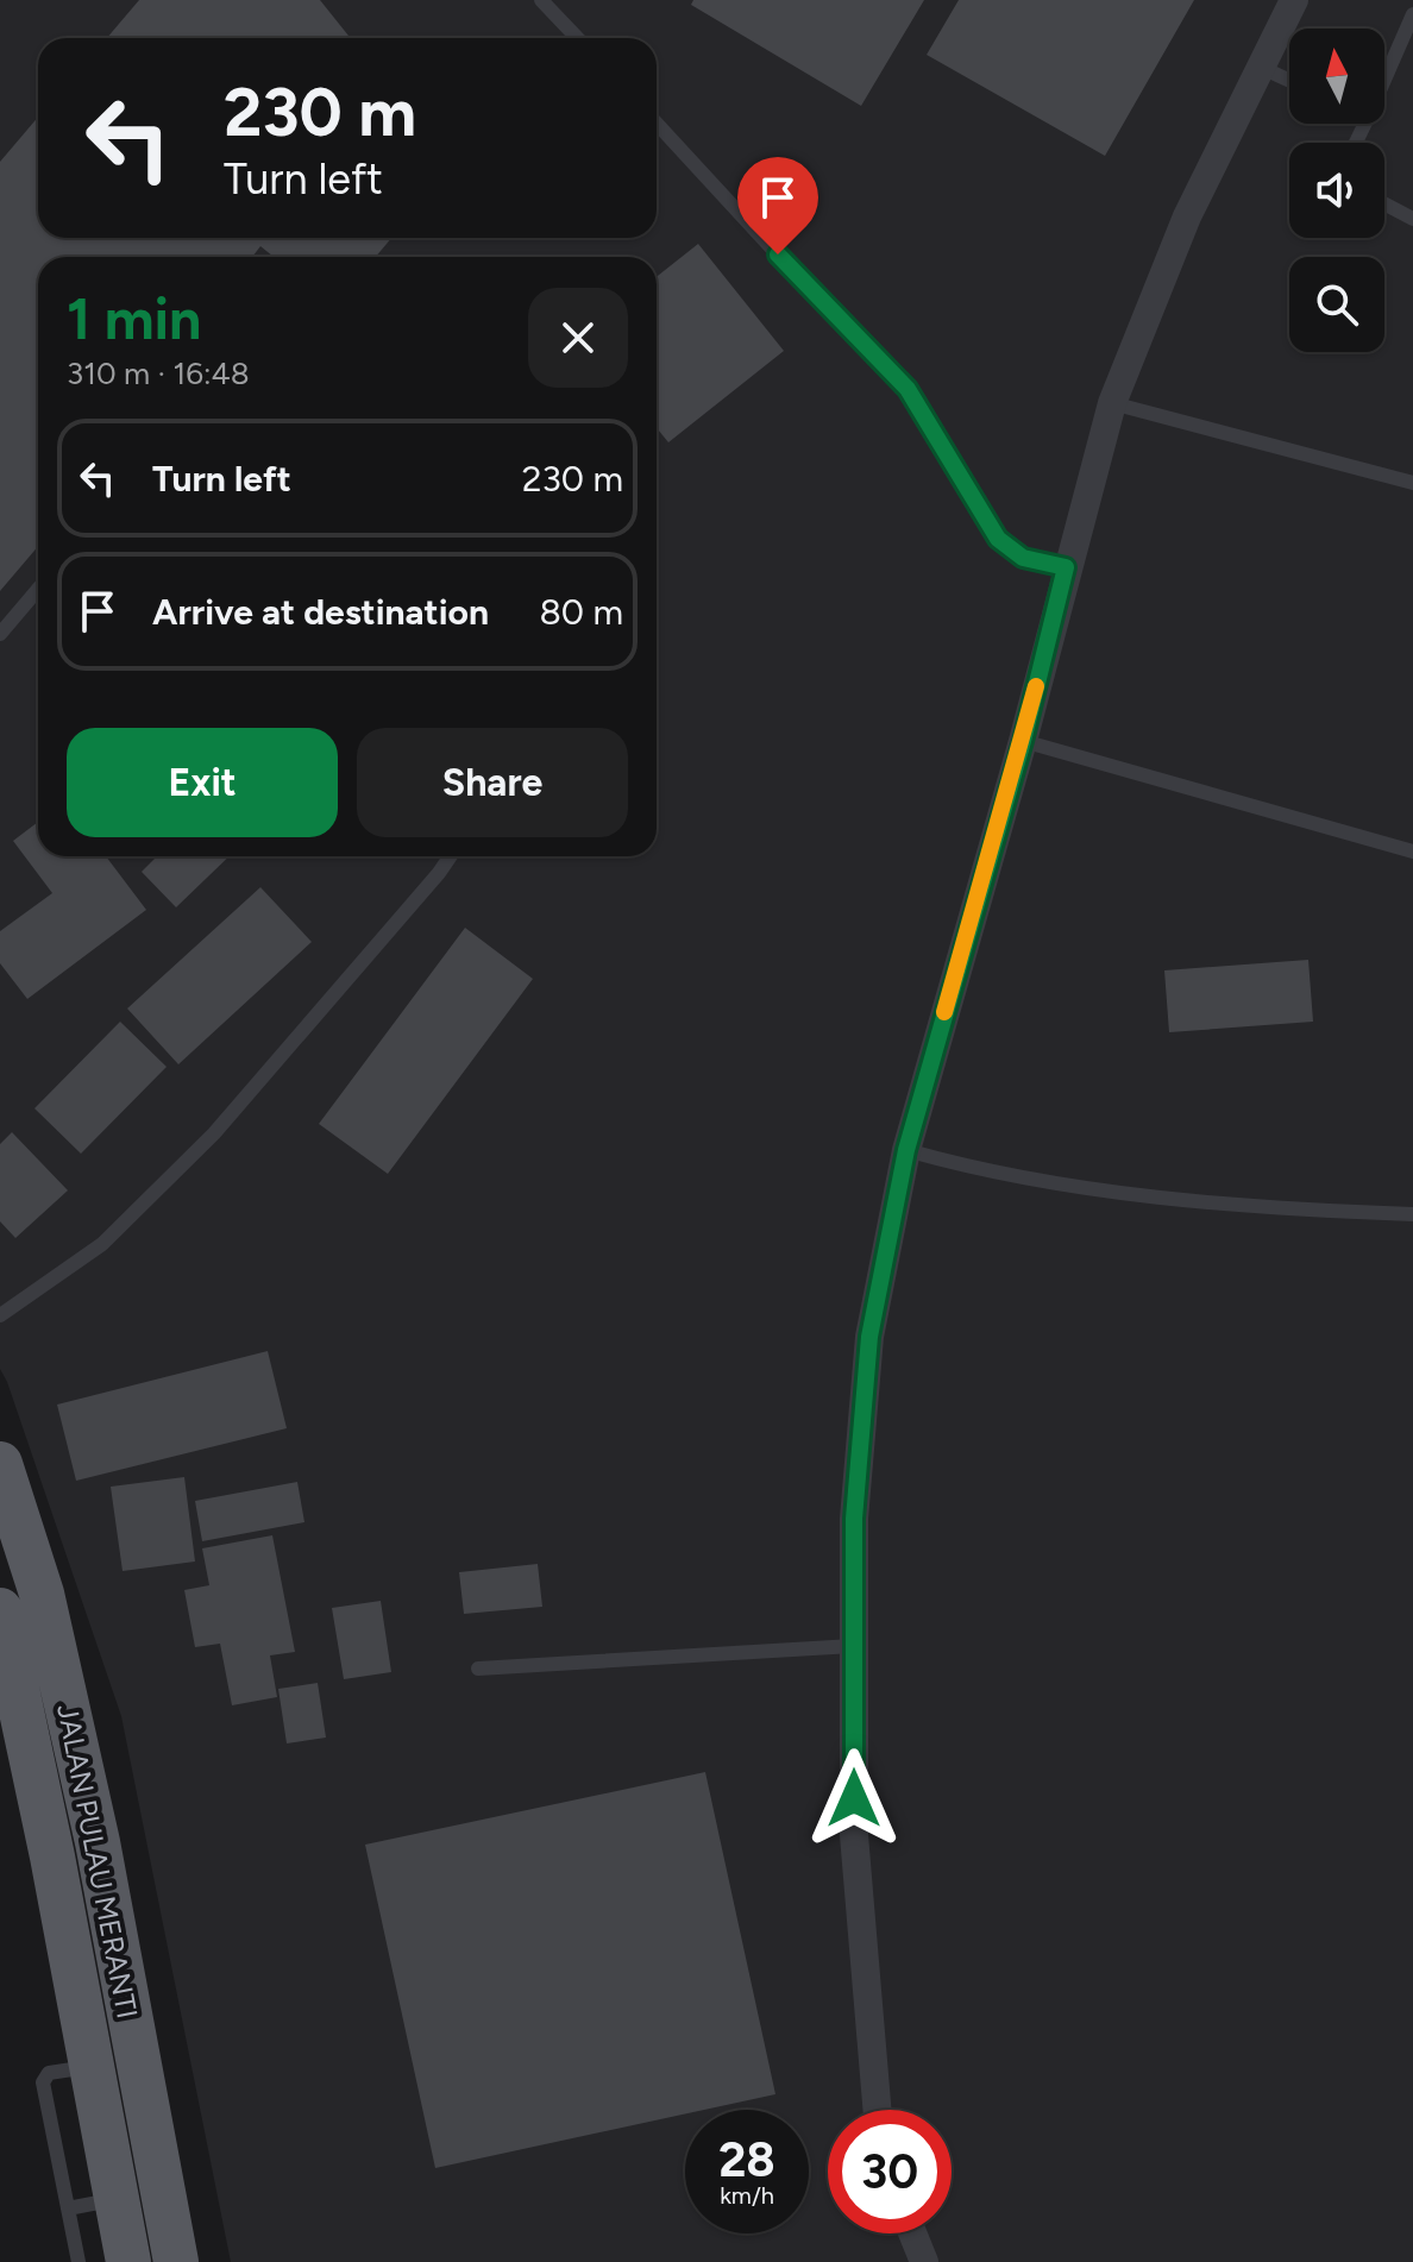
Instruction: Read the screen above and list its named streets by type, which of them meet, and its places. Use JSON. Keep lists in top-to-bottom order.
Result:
{
  "streets": {
    "main road": ["JALAN PULAU MERANTI"]
  },
  "north": "top",
  "page": {
    "turn": ["230 m", "Turn left"],
    "heading": ["1 min", "310 m · 16:48"],
    "list": [
      {
        "name": "Turn left",
        "value": "230 m"
      },
      {
        "name": "Arrive at destination",
        "value": "80 m"
      }
    ],
    "buttons": ["Exit", "Share"],
    "speed": "28 km/h",
    "limit": "30"
  }
}
